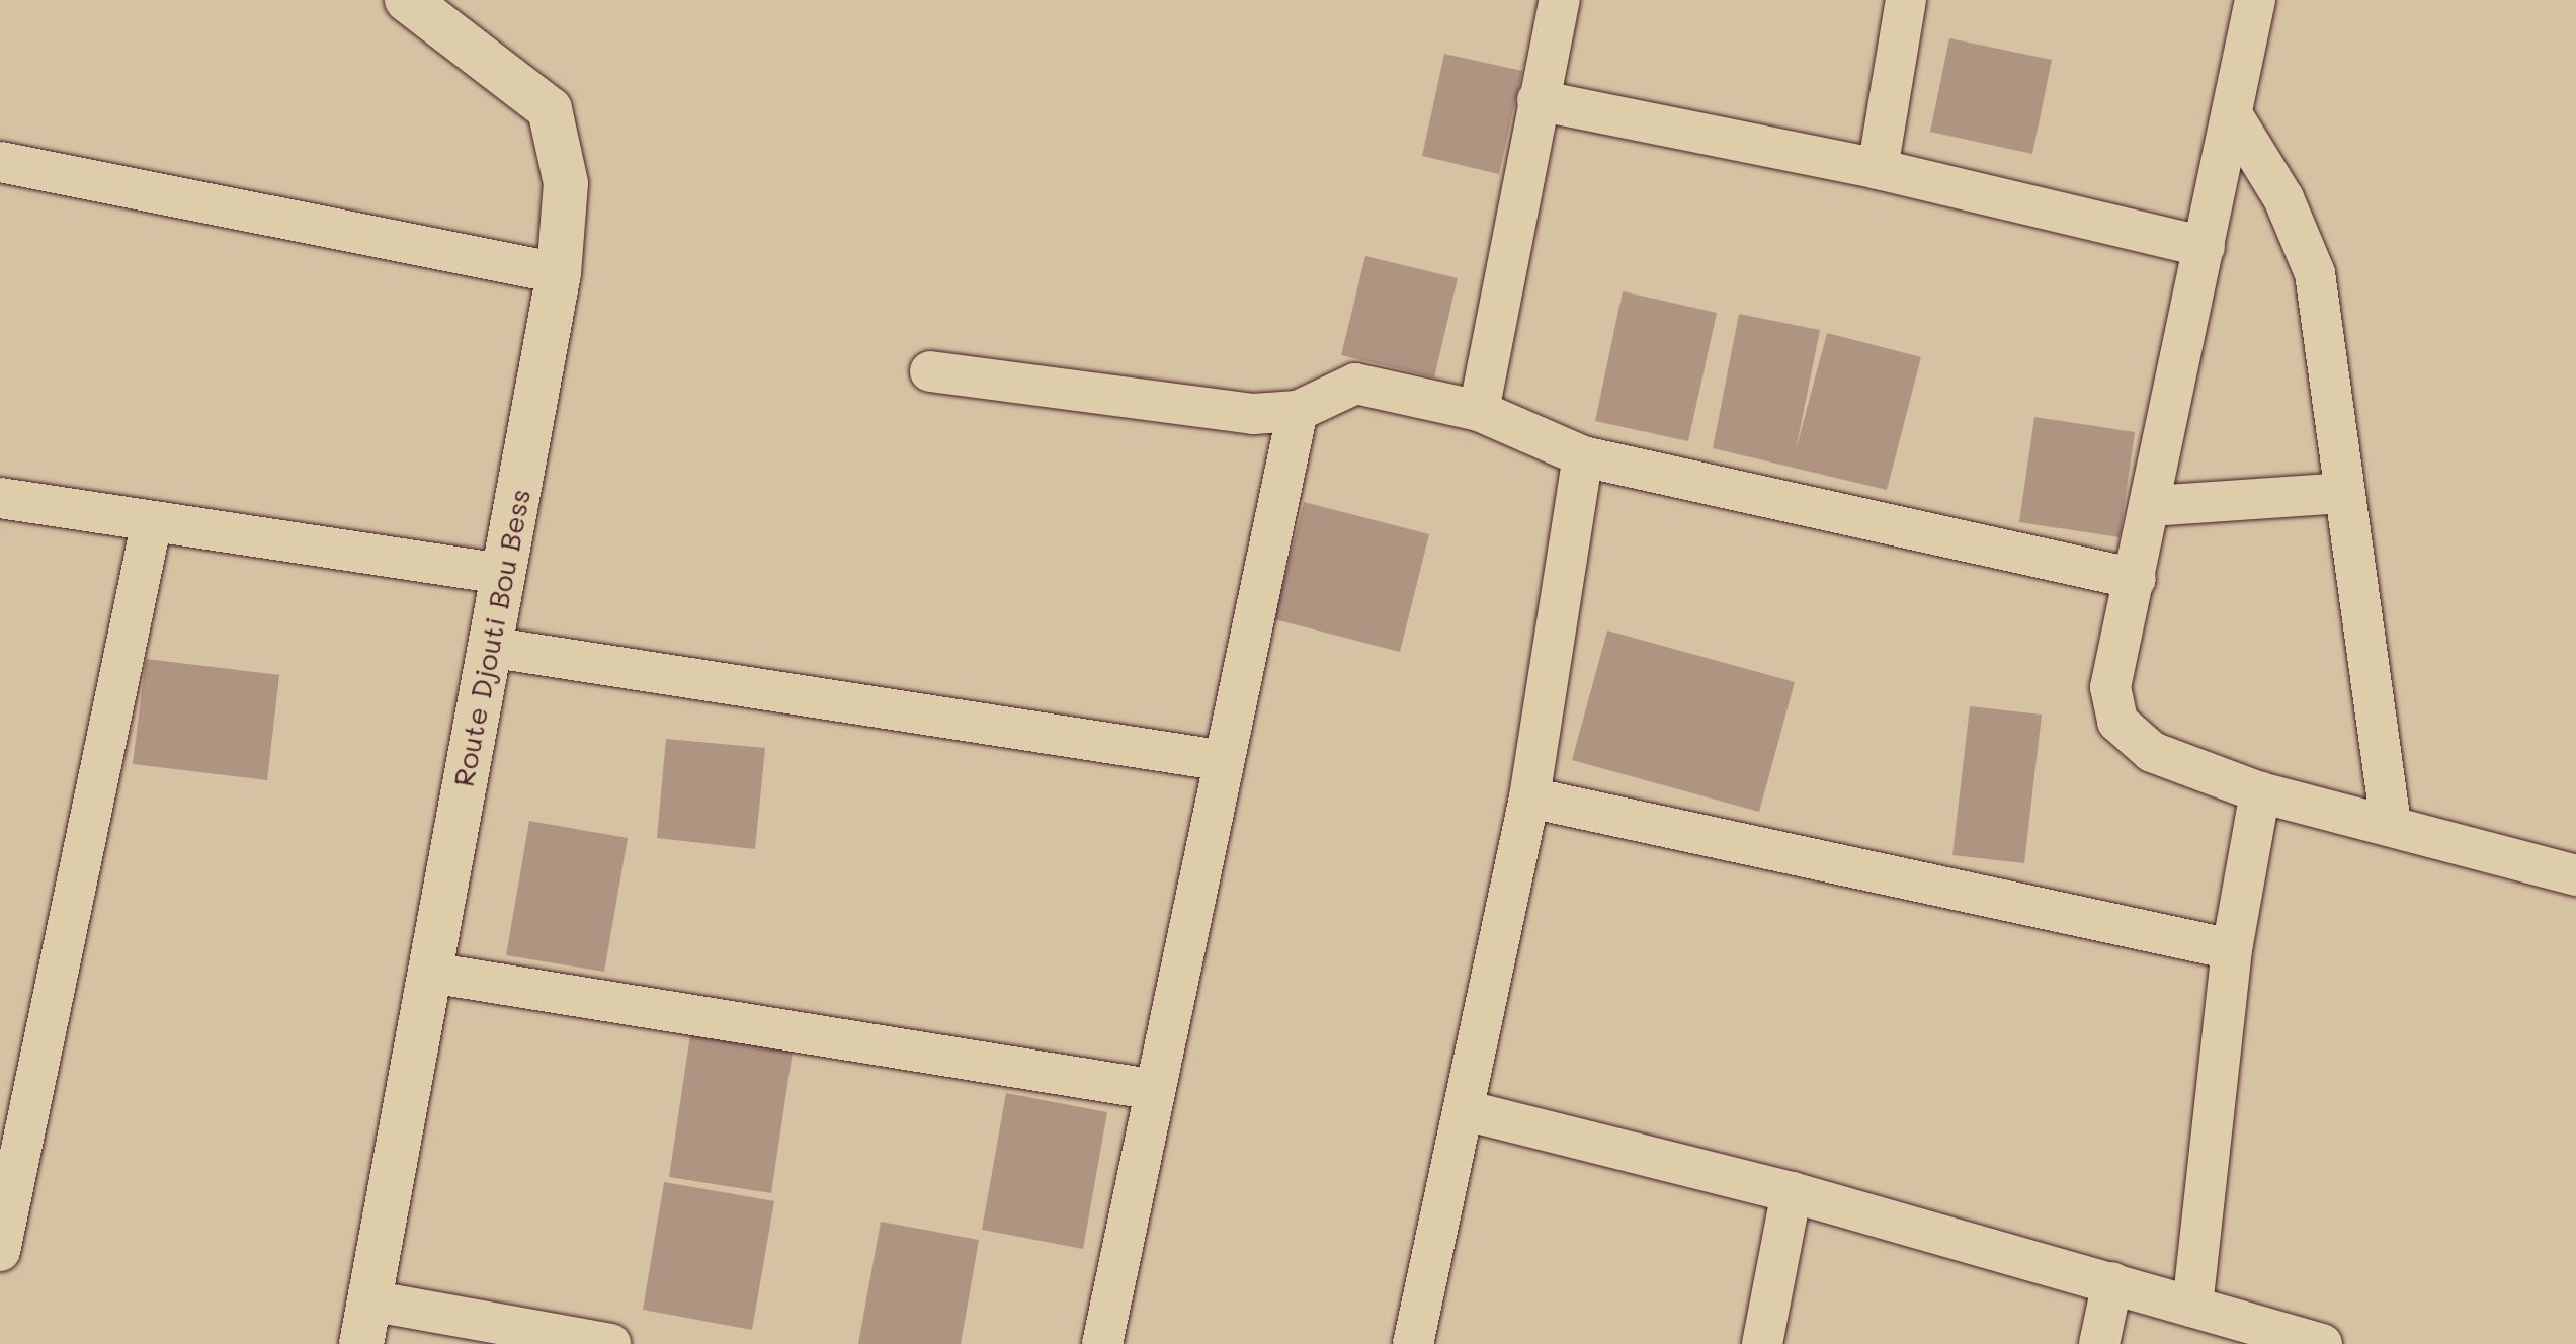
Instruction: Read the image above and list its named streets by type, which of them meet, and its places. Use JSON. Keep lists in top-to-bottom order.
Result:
{
  "streets": {
    "main road": ["Route Djouti Bou Bess"]
  }
}
